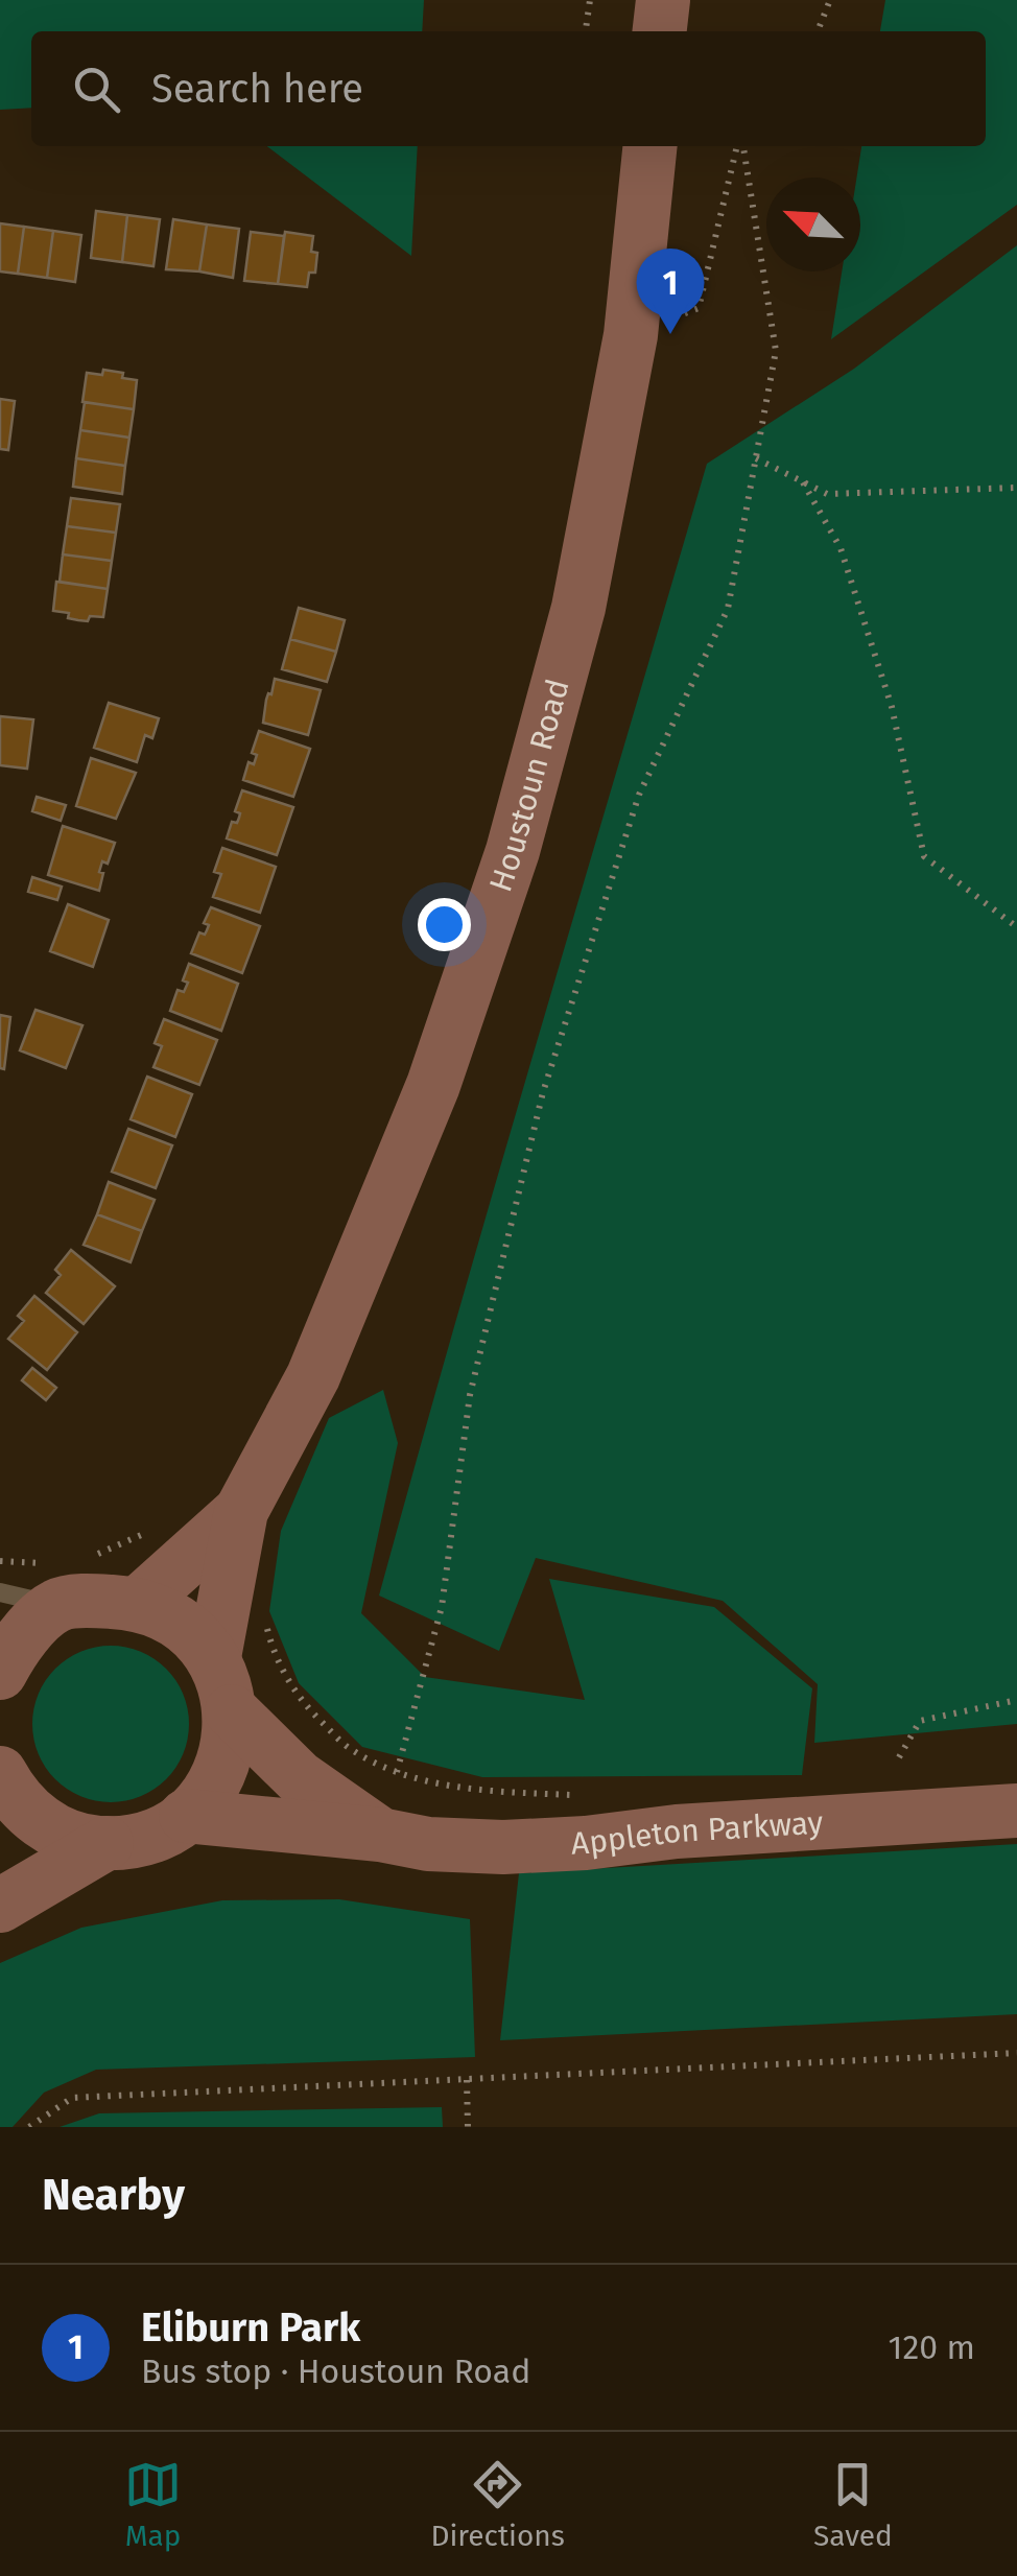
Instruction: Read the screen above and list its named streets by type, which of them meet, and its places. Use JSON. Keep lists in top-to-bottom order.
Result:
{
  "streets": {
    "street": ["Houstoun Road", "Appleton Parkway"]
  },
  "north": "top left",
  "page": {
    "search": "Search here",
    "pins": "1",
    "heading": "Nearby",
    "list": [
      {
        "mark": "1",
        "name": "Eliburn Park",
        "note": "Bus stop · Houstoun Road",
        "value": "120 m"
      }
    ],
    "nav": ["Map", "Directions", "Saved"]
  }
}
